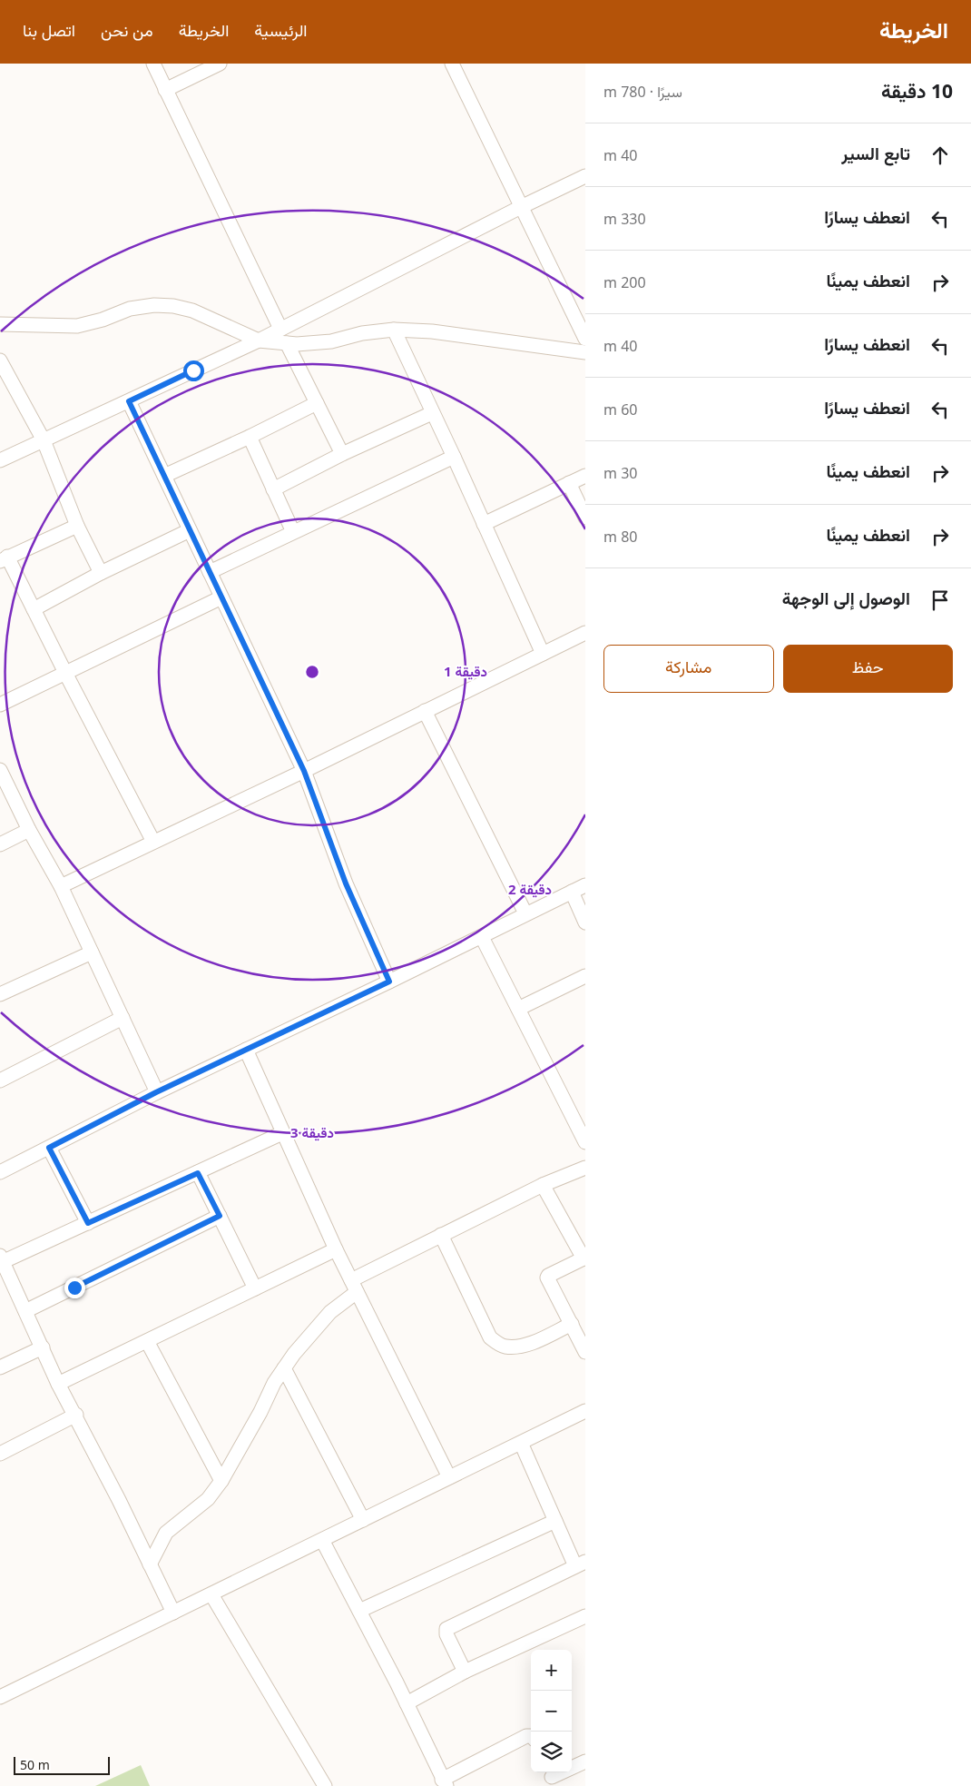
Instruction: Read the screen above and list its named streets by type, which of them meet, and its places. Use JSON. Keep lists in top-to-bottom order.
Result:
{
  "scale_bar": "50 m",
  "page": {
    "header": "الخريطة",
    "nav": [
      "الرئيسية",
      "الخريطة",
      "من نحن",
      "اتصل بنا"
    ],
    "heading": ["10 دقيقة", "سيرًا · 780 m"],
    "list": [
      ["تابع السير", "40 m"],
      ["انعطف يسارًا", "330 m"],
      ["انعطف يمينًا", "200 m"],
      ["انعطف يسارًا", "40 m"],
      ["انعطف يسارًا", "60 m"],
      ["انعطف يمينًا", "30 m"],
      ["انعطف يمينًا", "80 m"],
      "الوصول إلى الوجهة"
    ],
    "buttons": ["حفظ", "مشاركة"],
    "map_buttons": ["+", "−"],
    "scale": "50 m"
  },
  "rings": ["1 دقيقة", "2 دقيقة", "3 دقيقة"]
}
